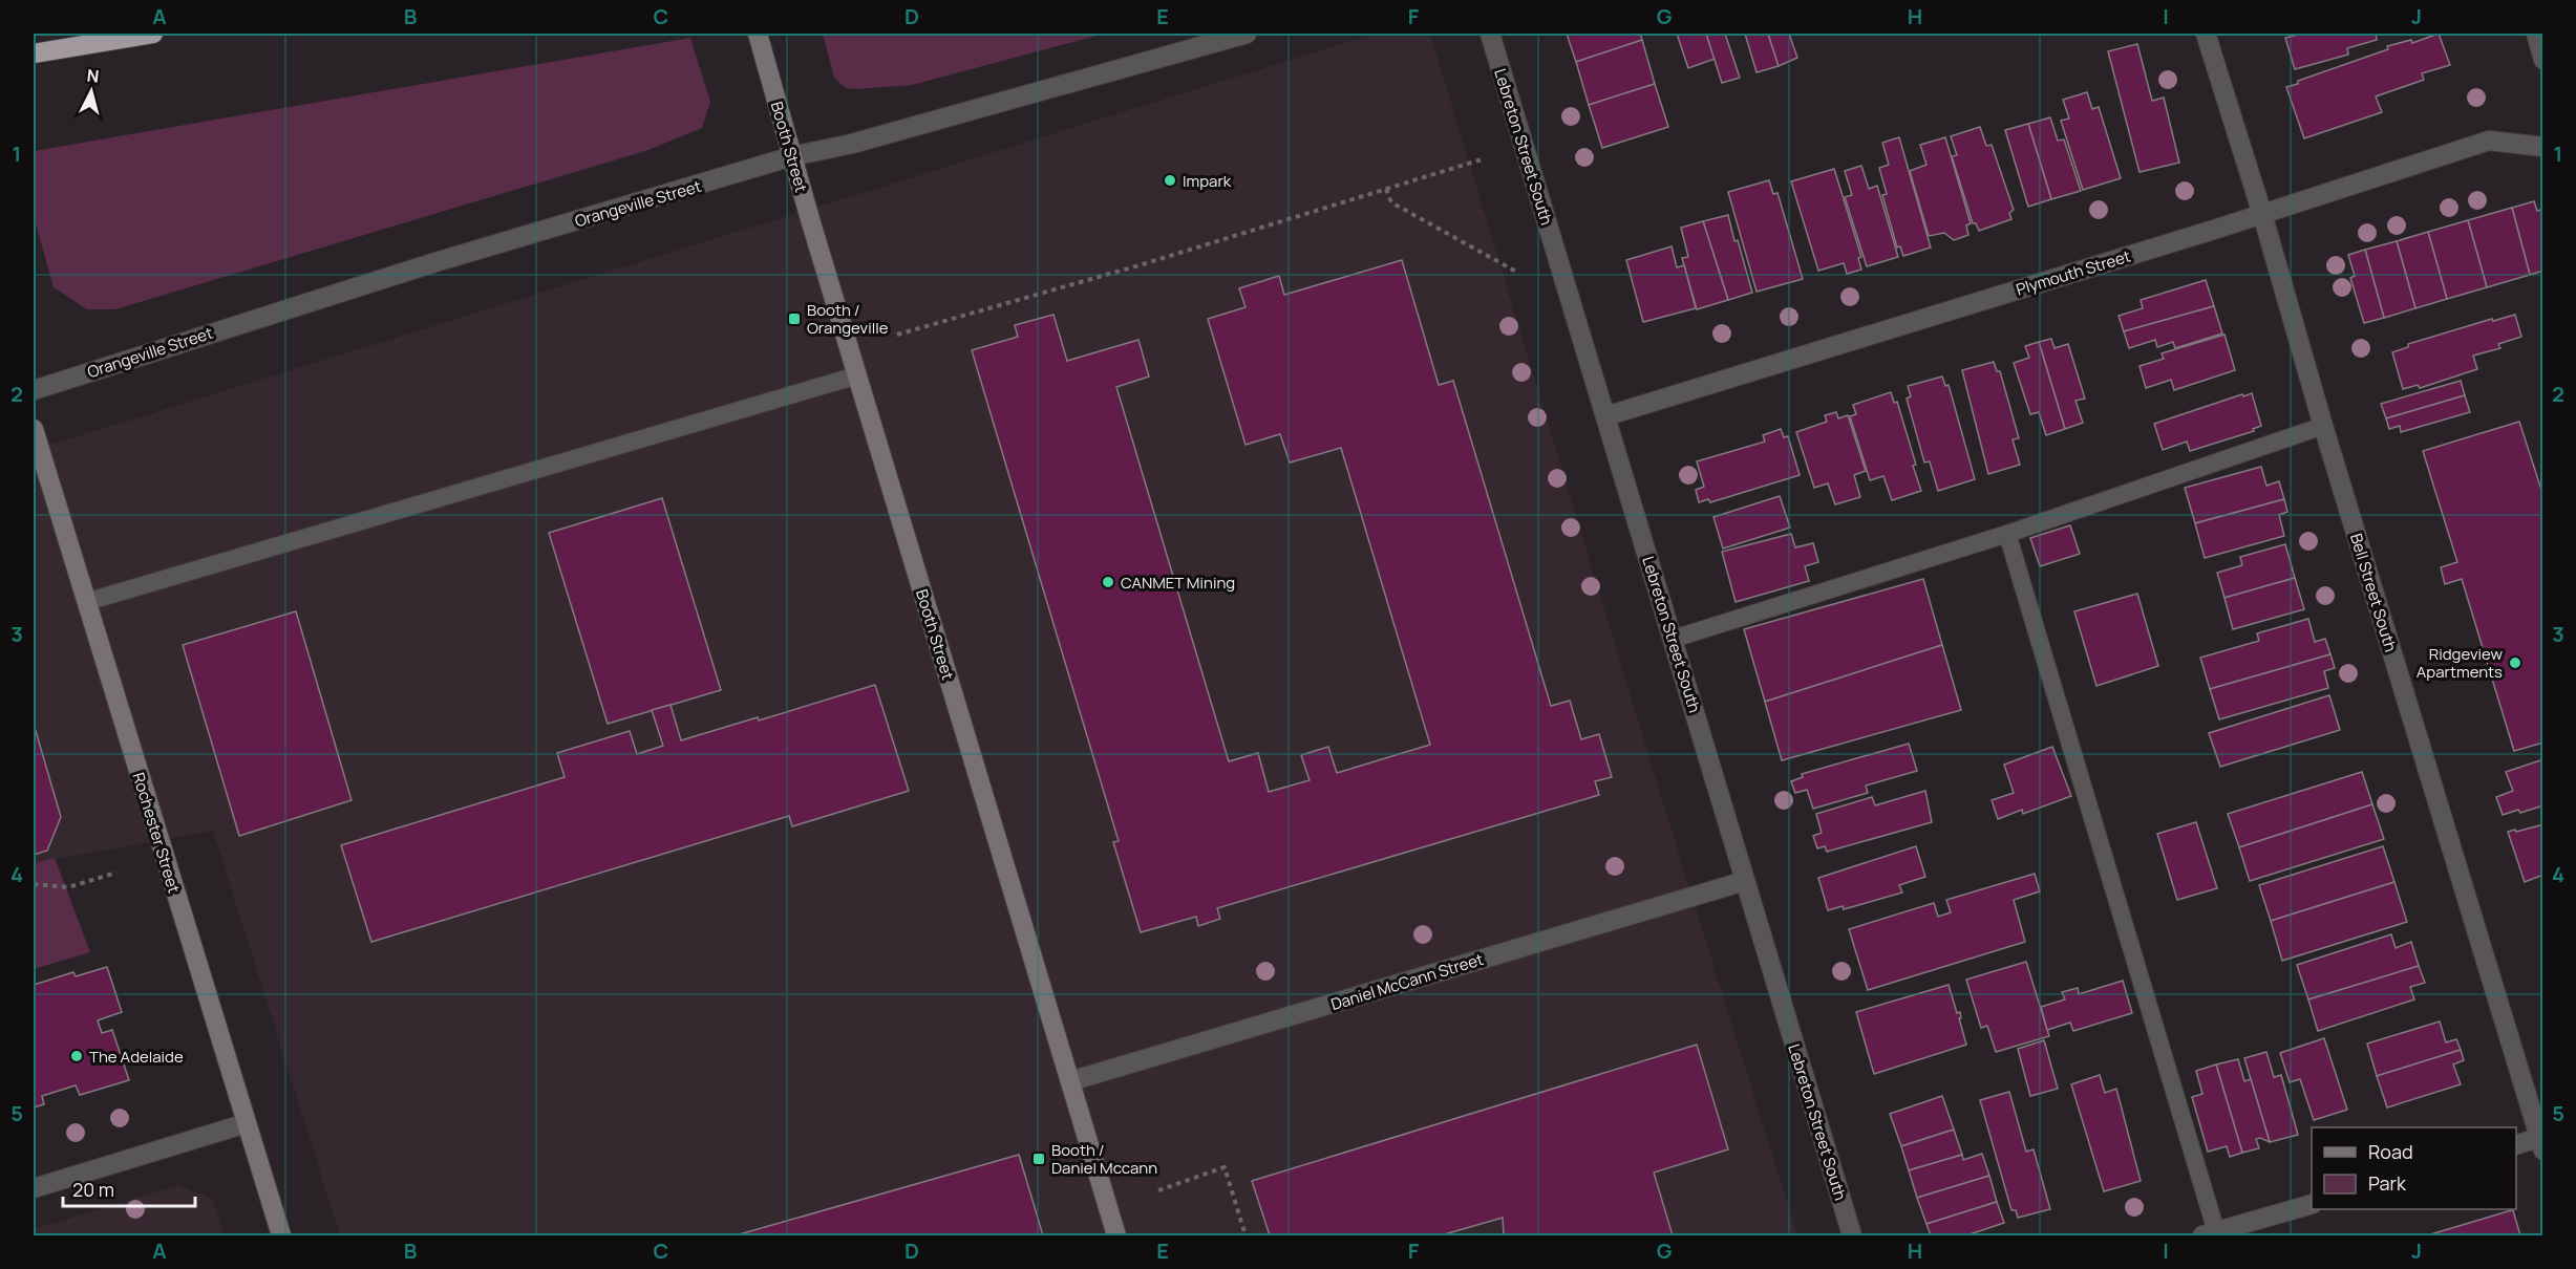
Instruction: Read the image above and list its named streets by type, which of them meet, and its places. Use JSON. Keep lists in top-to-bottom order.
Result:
{
  "streets": {
    "main road": ["Booth Street", "Rochester Street"],
    "street": [
      "Lebreton Street South",
      "Orangeville Street",
      "Plymouth Street",
      "Bell Street South",
      "Daniel McCann Street"
    ]
  },
  "crossings": [
    ["Booth Street", "Orangeville Street"],
    ["Booth Street", "Daniel McCann Street"],
    ["Lebreton Street South", "Plymouth Street"],
    ["Lebreton Street South", "Daniel McCann Street"],
    ["Plymouth Street", "Bell Street South"]
  ],
  "places": {
    "other": [
      "Impark",
      "CANMET Mining",
      "Ridgeview Apartments",
      "The Adelaide"
    ],
    "transit": ["Booth / Orangeville", "Booth / Daniel Mccann"]
  },
  "legend": ["Road", "Park"],
  "scale_bar": "20 m",
  "north": "top",
  "grid": {
    "columns": [
      "A",
      "B",
      "C",
      "D",
      "E",
      "F",
      "G",
      "H",
      "I",
      "J"
    ],
    "rows": [
      "1",
      "2",
      "3",
      "4",
      "5"
    ]
  }
}
